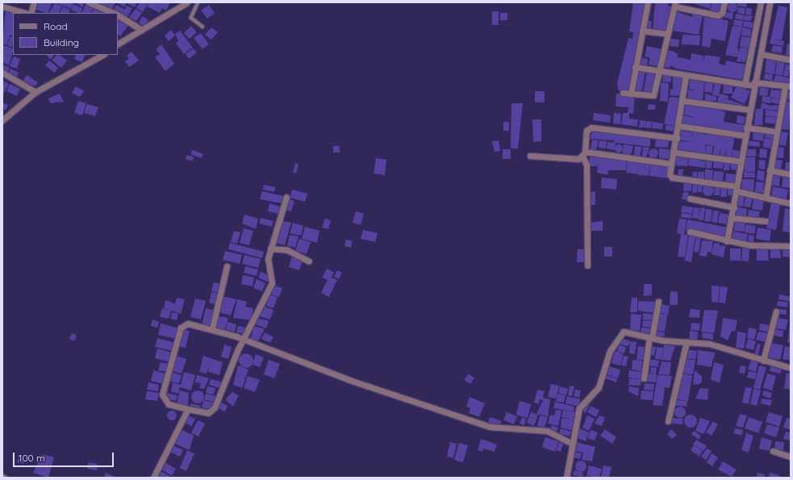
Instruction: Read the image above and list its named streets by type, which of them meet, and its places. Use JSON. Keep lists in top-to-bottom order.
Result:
{
  "legend": ["Road", "Building"],
  "scale_bar": "100 m"
}
